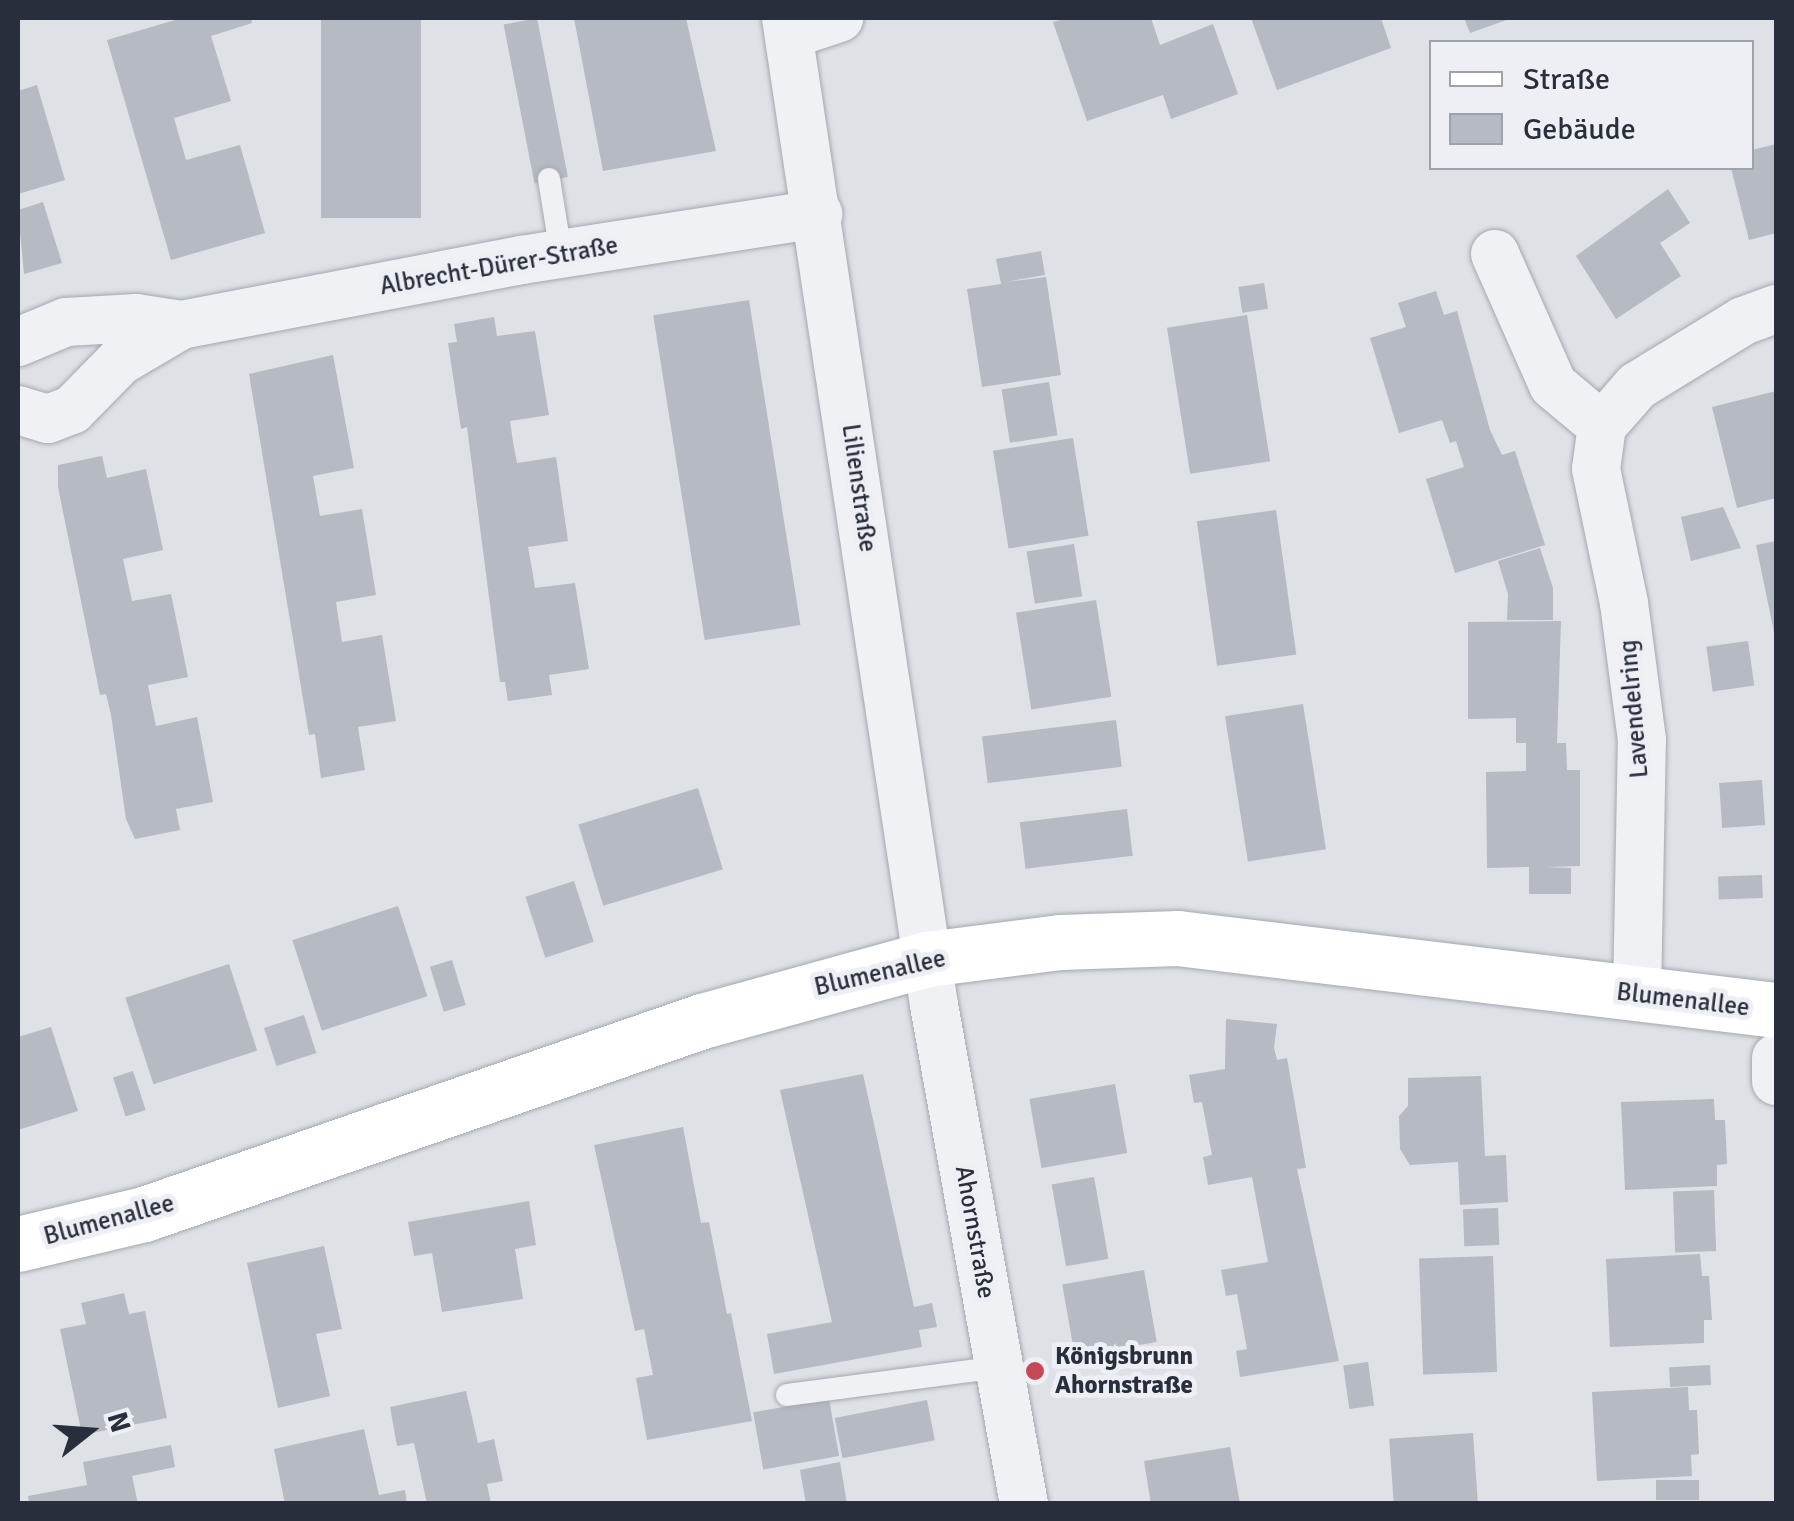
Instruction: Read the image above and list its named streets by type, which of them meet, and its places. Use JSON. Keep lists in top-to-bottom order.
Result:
{
  "streets": {
    "street": [
      "Albrecht-Dürer-Straße",
      "Lilienstraße",
      "Lavendelring",
      "Blumenallee",
      "Ahornstraße"
    ]
  },
  "crossings": [
    ["Albrecht-Dürer-Straße", "Lilienstraße"],
    ["Lilienstraße", "Blumenallee"],
    ["Lilienstraße", "Ahornstraße"],
    ["Lavendelring", "Blumenallee"],
    ["Blumenallee", "Ahornstraße"]
  ],
  "places": ["Königsbrunn Ahornstraße"],
  "legend": ["Straße", "Gebäude"],
  "north": "right"
}
